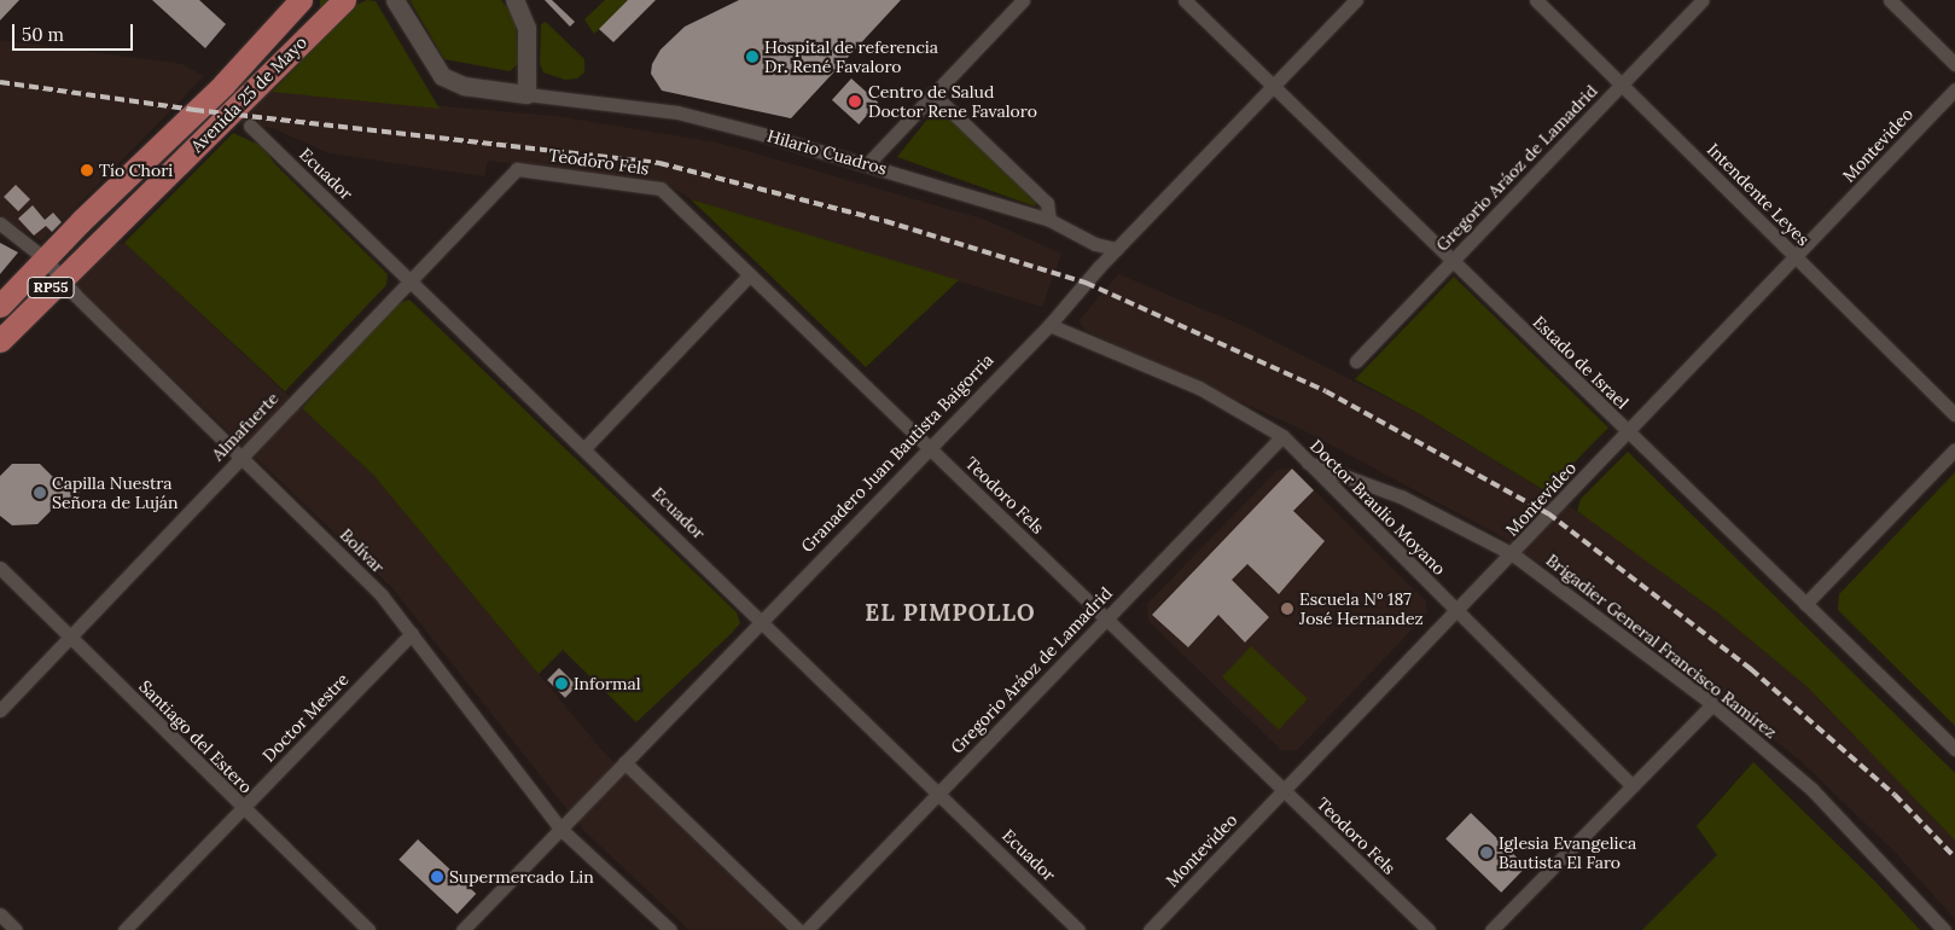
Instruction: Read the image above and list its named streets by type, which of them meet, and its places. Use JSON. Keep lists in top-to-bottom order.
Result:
{
  "streets": {
    "main road": ["Avenida 25 de Mayo", "RP55"],
    "street": [
      "Montevideo",
      "Hilario Cuadros",
      "Teodoro Fels",
      "Gregorio Aráoz de Lamadrid",
      "Ecuador",
      "Intendente Leyes",
      "Estado de Israel",
      "Almafuerte",
      "Granadero Juan Bautista Baigorria",
      "Doctor Braulio Moyano",
      "Bolívar",
      "Brigadier General Francisco Ramírez",
      "Doctor Mestre",
      "Santiago del Estero"
    ]
  },
  "crossings": [
    ["Avenida 25 de Mayo", "Bolívar"],
    ["Montevideo", "Teodoro Fels"],
    ["Montevideo", "Intendente Leyes"],
    ["Montevideo", "Estado de Israel"],
    ["Montevideo", "Doctor Braulio Moyano"],
    ["Montevideo", "Brigadier General Francisco Ramírez"],
    ["Hilario Cuadros", "Granadero Juan Bautista Baigorria"],
    ["Teodoro Fels", "Gregorio Aráoz de Lamadrid"],
    ["Teodoro Fels", "Almafuerte"],
    ["Teodoro Fels", "Granadero Juan Bautista Baigorria"],
    ["Gregorio Aráoz de Lamadrid", "Ecuador"],
    ["Gregorio Aráoz de Lamadrid", "Intendente Leyes"],
    ["Gregorio Aráoz de Lamadrid", "Estado de Israel"],
    ["Gregorio Aráoz de Lamadrid", "Doctor Braulio Moyano"],
    ["Ecuador", "Almafuerte"],
    ["Ecuador", "Granadero Juan Bautista Baigorria"],
    ["Estado de Israel", "Granadero Juan Bautista Baigorria"],
    ["Almafuerte", "Bolívar"],
    ["Almafuerte", "Santiago del Estero"],
    ["Granadero Juan Bautista Baigorria", "Doctor Braulio Moyano"],
    ["Granadero Juan Bautista Baigorria", "Bolívar"],
    ["Doctor Braulio Moyano", "Brigadier General Francisco Ramírez"],
    ["Bolívar", "Doctor Mestre"],
    ["Doctor Mestre", "Santiago del Estero"]
  ],
  "districts": ["EL PIMPOLLO"],
  "places": [
    "Hospital de referencia Dr. René Favaloro",
    "Centro de Salud Doctor Rene Favaloro",
    "Tío Chori",
    "Capilla Nuestra Señora de Luján",
    "Escuela N° 187 José Hernandez",
    "Informal",
    "Iglesia Evangelica Bautista El Faro",
    "Supermercado Lin"
  ],
  "scale_bar": "50 m"
}
